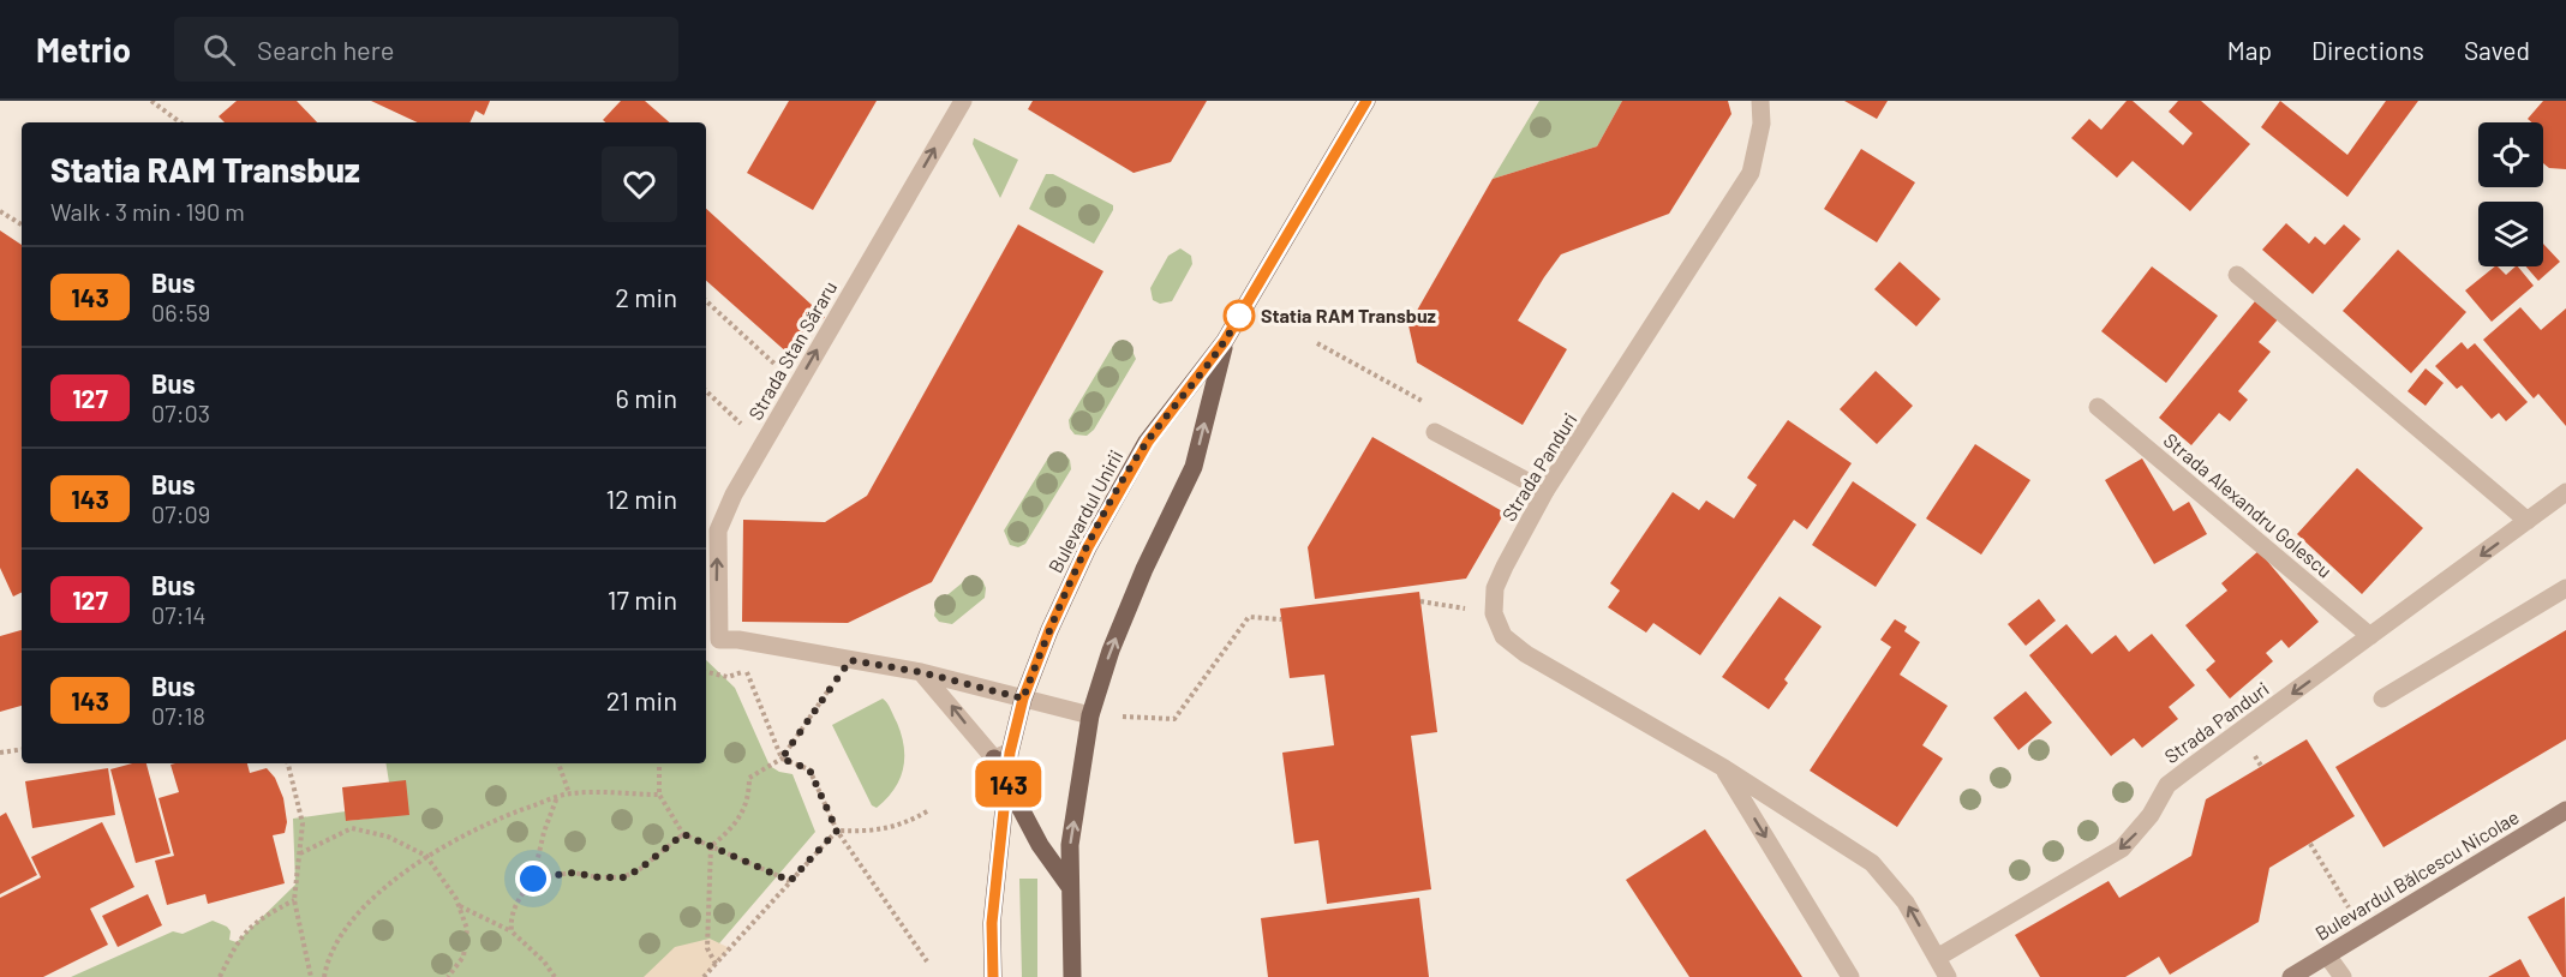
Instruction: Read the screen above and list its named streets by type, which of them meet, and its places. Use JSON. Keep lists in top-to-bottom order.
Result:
{
  "streets": {
    "main road": ["Bulevardul Unirii"],
    "street": [
      "Strada Stan Săraru",
      "Strada Panduri",
      "Strada Alexandru Golescu",
      "Bulevardul Bălcescu Nicolae"
    ]
  },
  "crossings": [
    ["Strada Panduri", "Strada Alexandru Golescu"]
  ],
  "one_way": ["Strada Stan Săraru", "Strada Panduri"],
  "places": ["Statia RAM Transbuz"],
  "lines": ["bus line 143"],
  "page": {
    "header": "Metrio",
    "search": "Search here",
    "nav": ["Map", "Directions", "Saved"],
    "on_map": "143",
    "heading": ["Statia RAM Transbuz", "Walk · 3 min · 190 m"],
    "list": [
      {
        "mark": "143",
        "name": "Bus",
        "note": "06:59",
        "value": "2 min"
      },
      {
        "mark": "127",
        "name": "Bus",
        "note": "07:03",
        "value": "6 min"
      },
      {
        "mark": "143",
        "name": "Bus",
        "note": "07:09",
        "value": "12 min"
      },
      {
        "mark": "127",
        "name": "Bus",
        "note": "07:14",
        "value": "17 min"
      },
      {
        "mark": "143",
        "name": "Bus",
        "note": "07:18",
        "value": "21 min"
      }
    ]
  }
}
